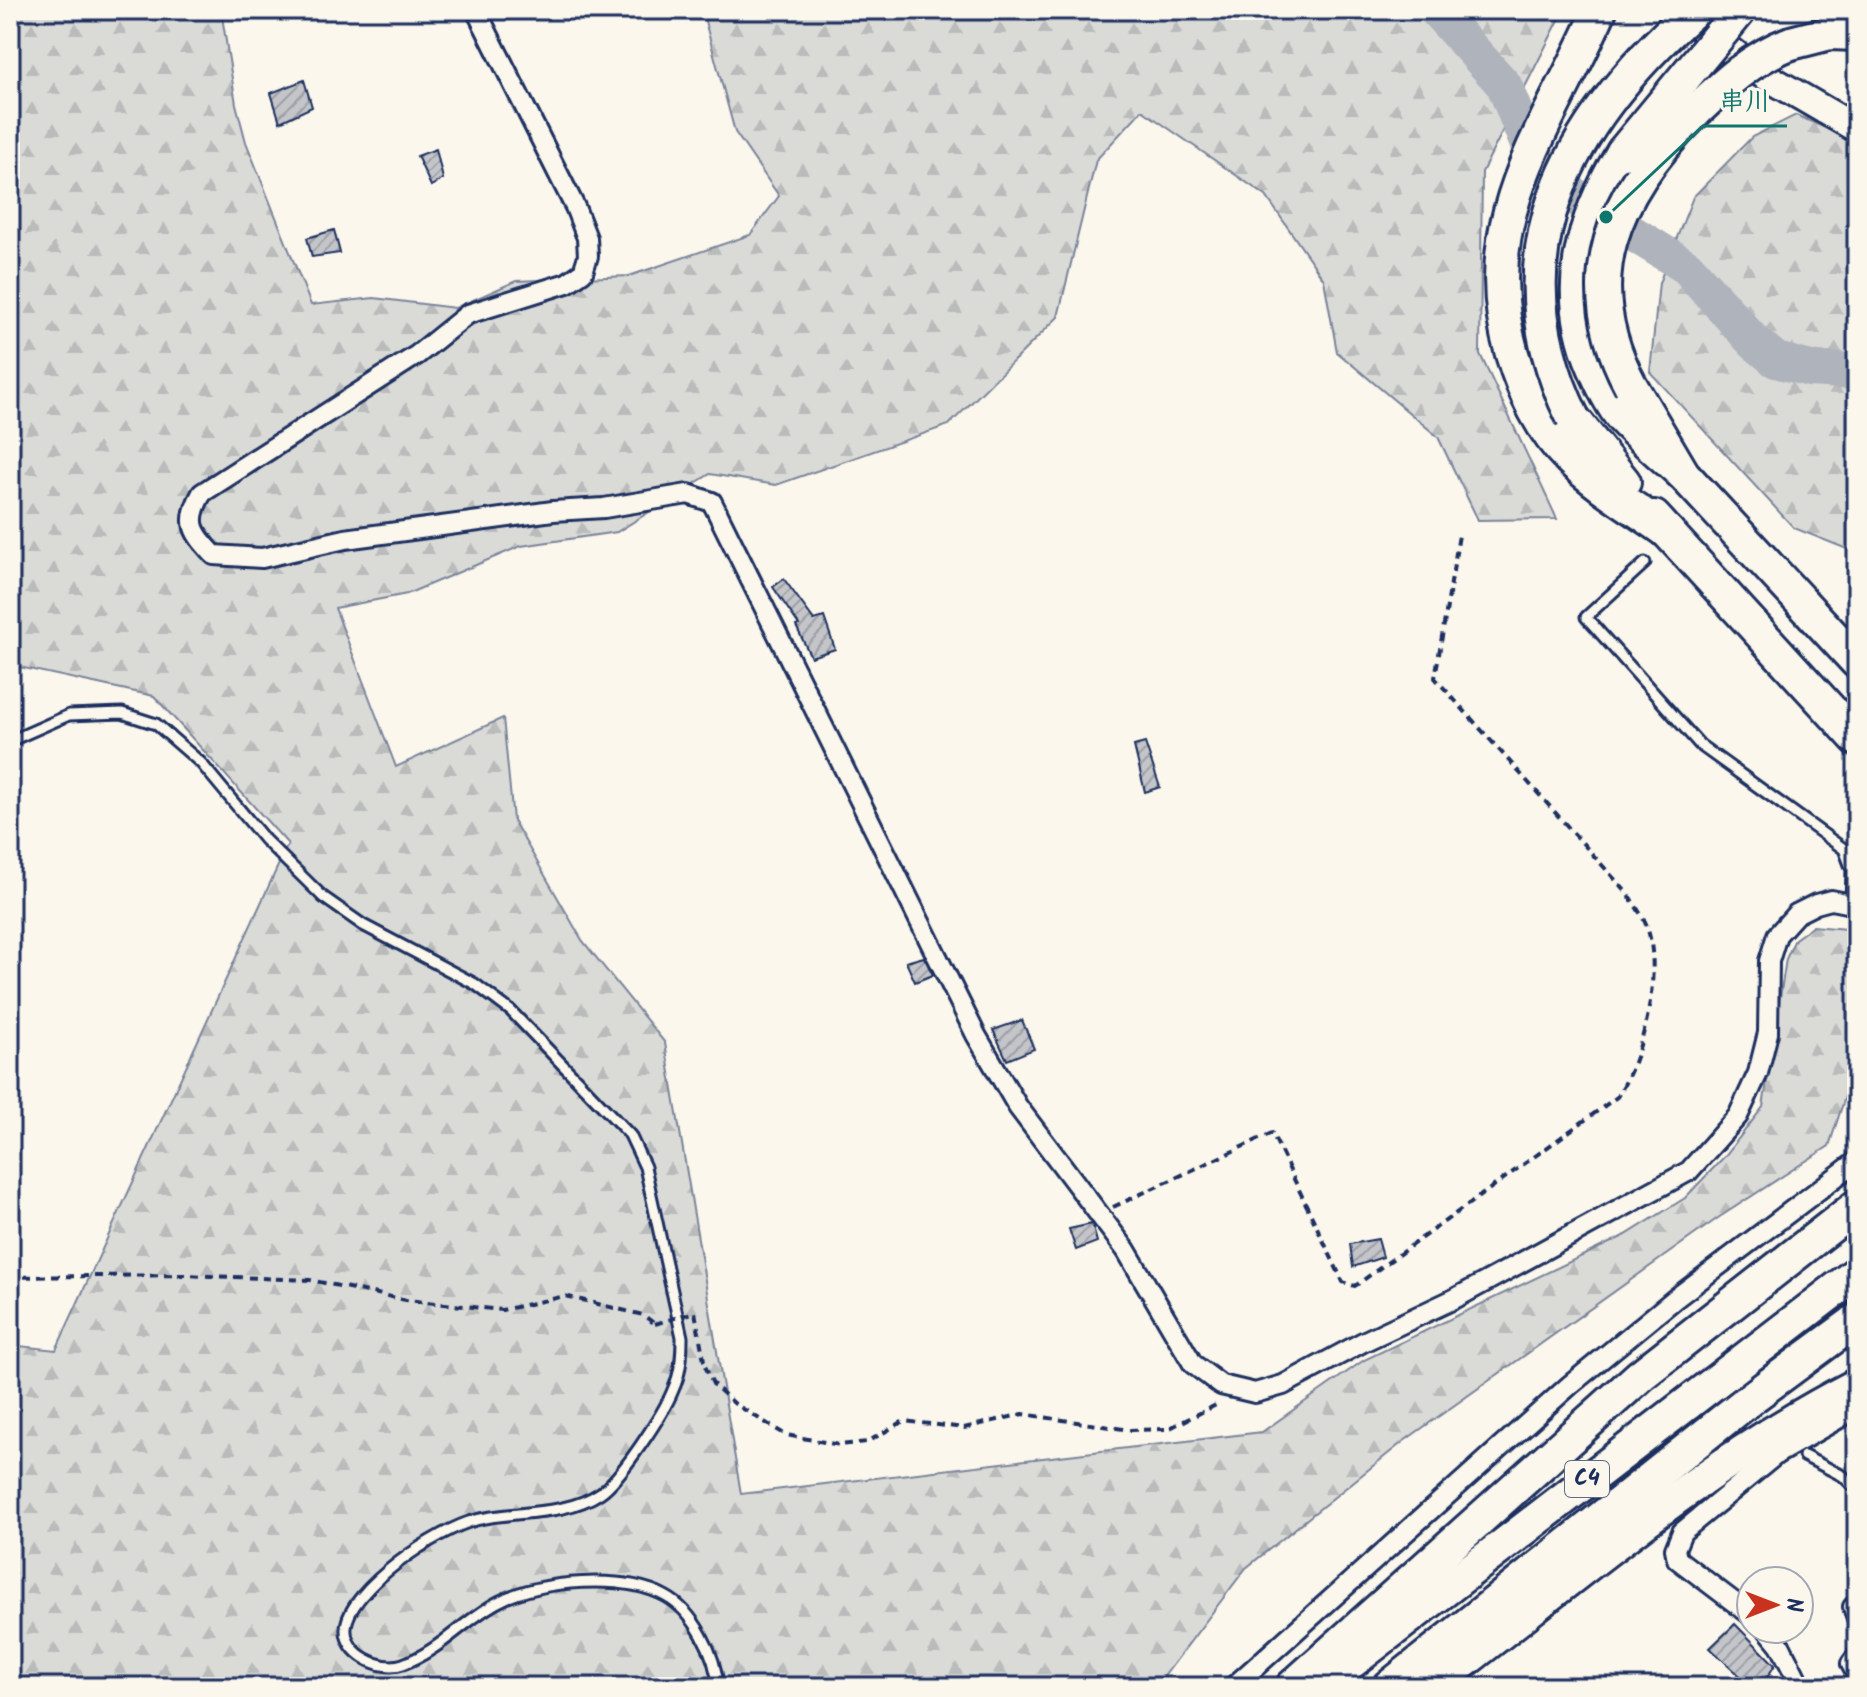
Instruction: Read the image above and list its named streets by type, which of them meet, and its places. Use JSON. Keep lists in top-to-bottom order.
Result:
{
  "streets": {
    "highway": ["C4"]
  },
  "places": ["串川"],
  "north": "right"
}
